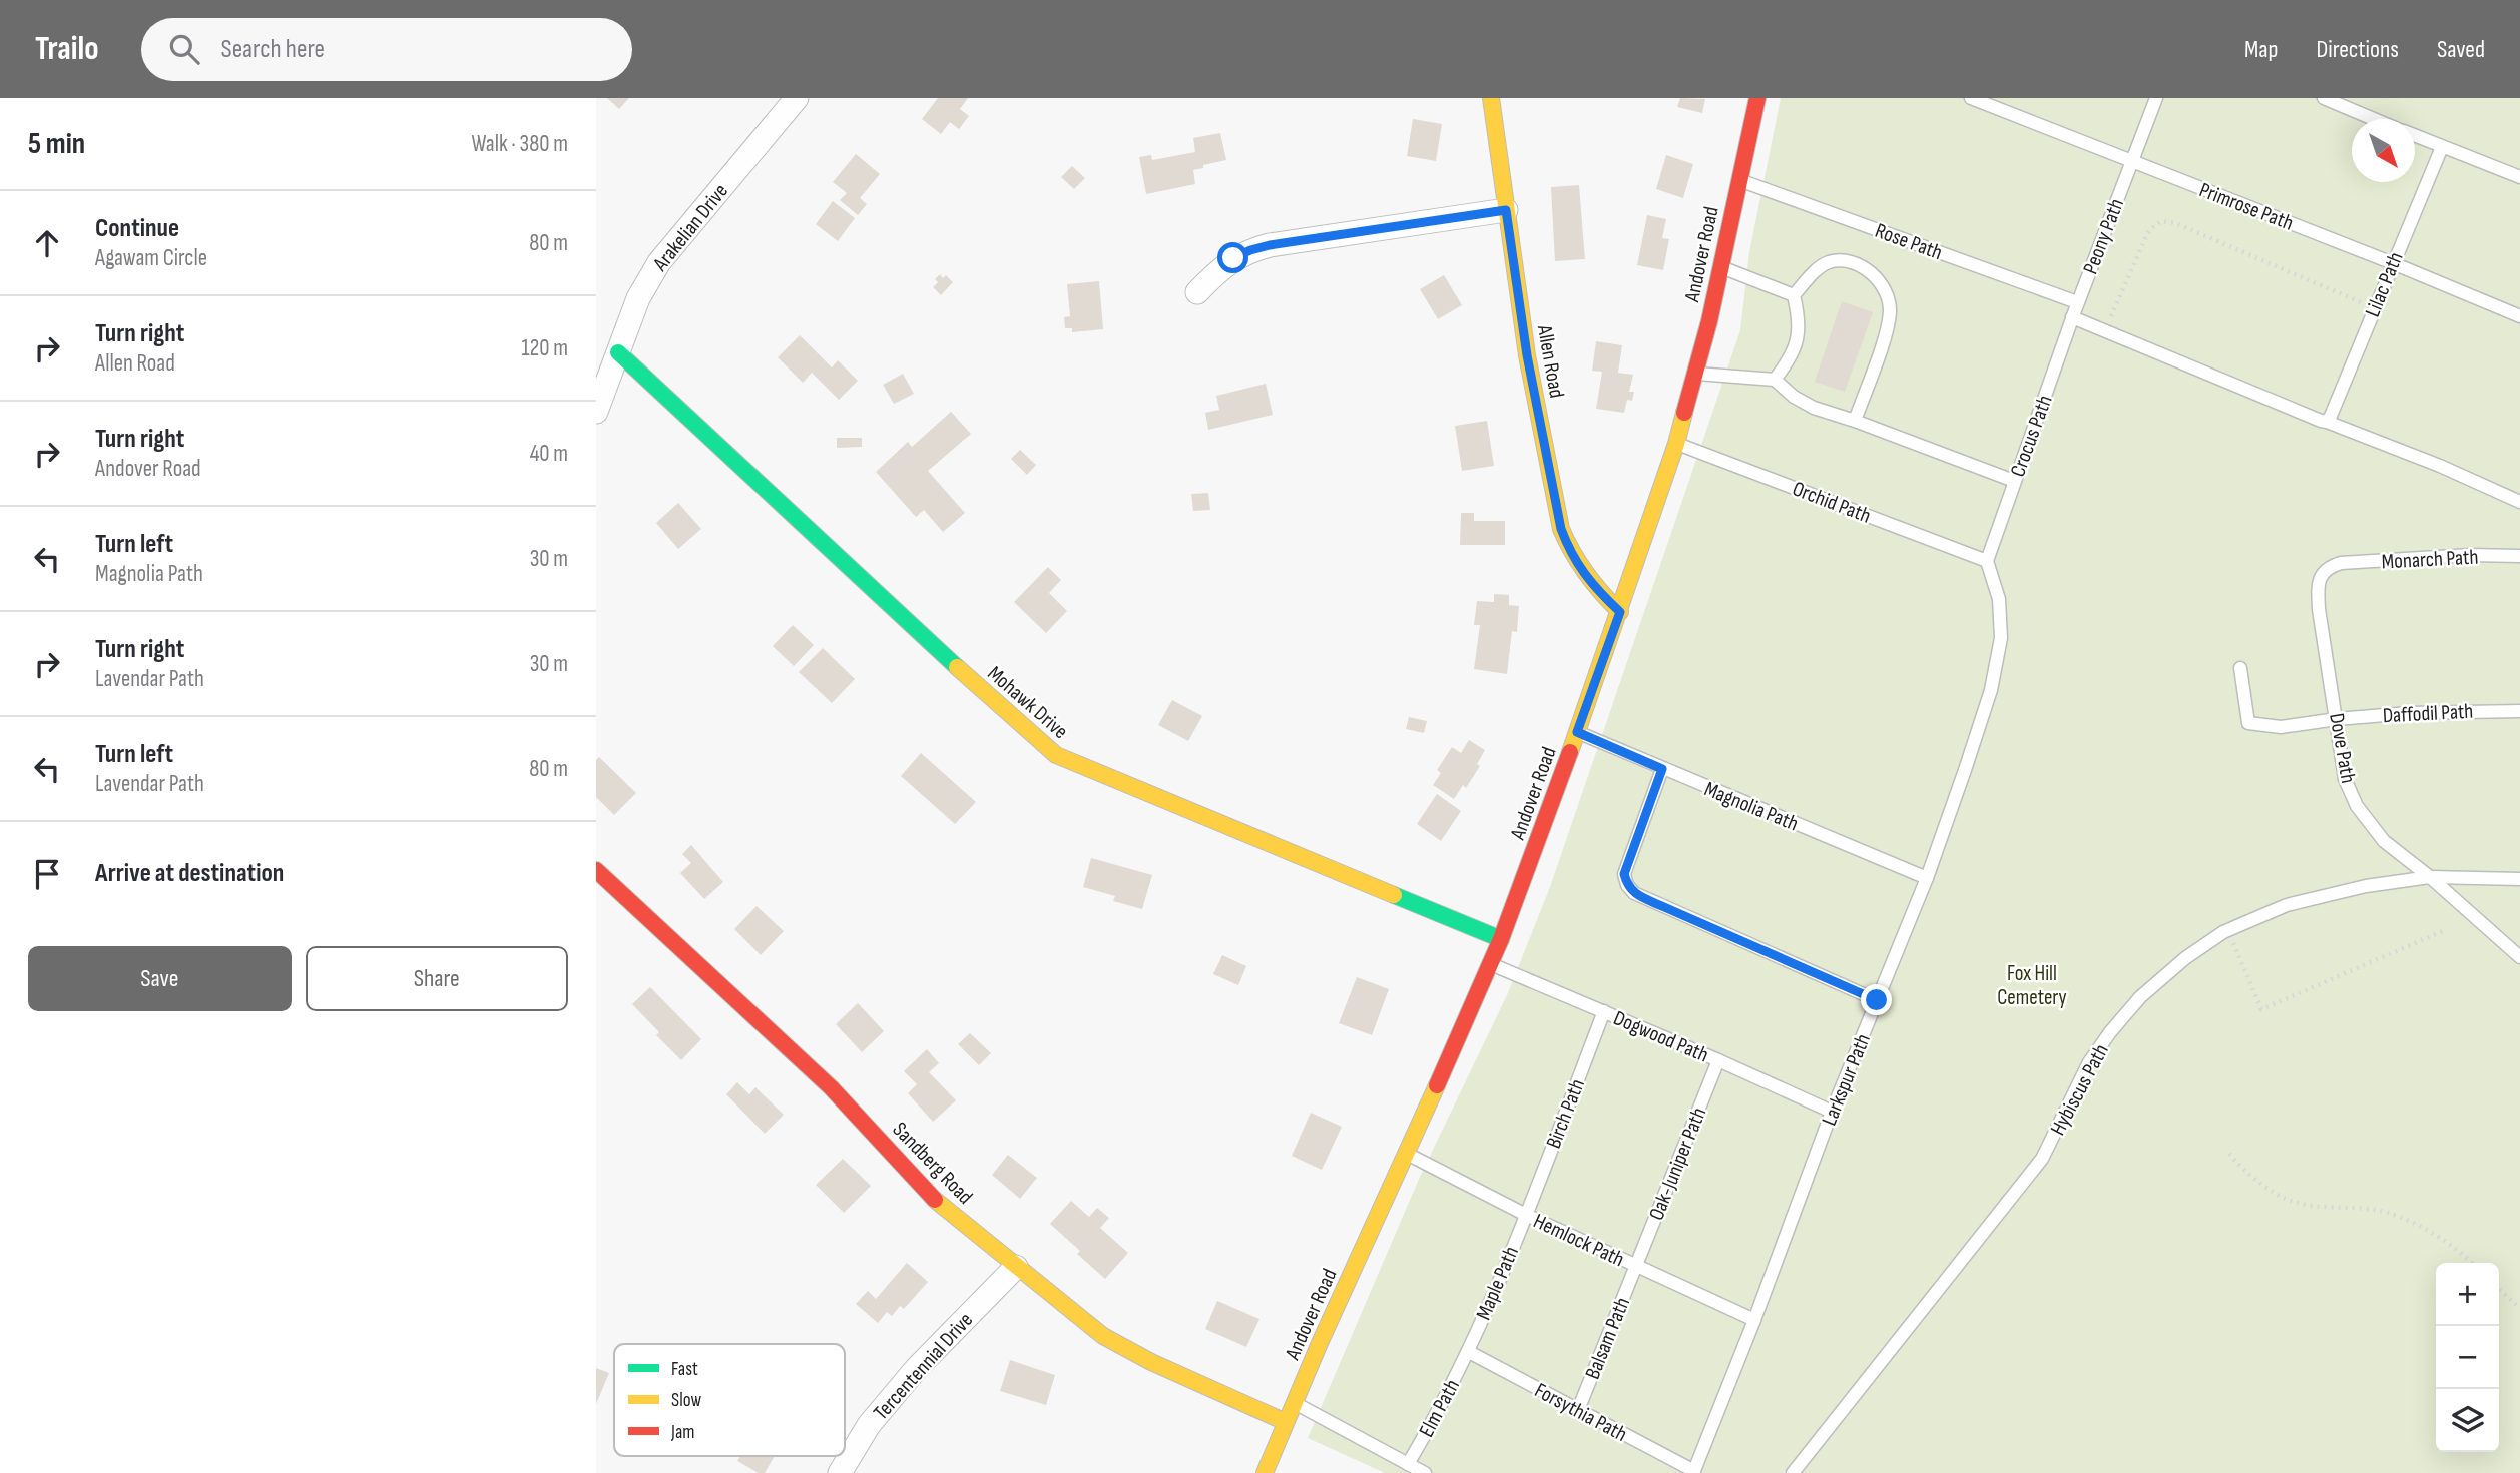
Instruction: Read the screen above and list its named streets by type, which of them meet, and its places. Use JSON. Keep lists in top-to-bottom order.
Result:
{
  "streets": {
    "street": [
      "Arakelian Drive",
      "Andover Road",
      "Allen Road",
      "Mohawk Drive",
      "Sandberg Road",
      "Tercentennial Drive"
    ],
    "lane": [
      "Primrose Path",
      "Peony Path",
      "Rose Path",
      "Lilac Path",
      "Crocus Path",
      "Orchid Path",
      "Monarch Path",
      "Daffodil Path",
      "Dove Path",
      "Magnolia Path",
      "Dogwood Path",
      "Larkspur Path",
      "Hybiscus Path",
      "Birch Path",
      "Oak-Juniper Path",
      "Hemlock Path",
      "Maple Path",
      "Balsam Path",
      "Elm Path",
      "Forsythia Path"
    ]
  },
  "crossings": [
    ["Primrose Path", "Peony Path"],
    ["Primrose Path", "Lilac Path"],
    ["Arakelian Drive", "Mohawk Drive"],
    ["Peony Path", "Rose Path"],
    ["Peony Path", "Crocus Path"],
    ["Rose Path", "Andover Road"],
    ["Rose Path", "Crocus Path"],
    ["Andover Road", "Allen Road"],
    ["Andover Road", "Orchid Path"],
    ["Andover Road", "Mohawk Drive"],
    ["Andover Road", "Magnolia Path"],
    ["Andover Road", "Dogwood Path"],
    ["Andover Road", "Sandberg Road"],
    ["Andover Road", "Hemlock Path"],
    ["Crocus Path", "Orchid Path"],
    ["Crocus Path", "Larkspur Path"],
    ["Orchid Path", "Larkspur Path"],
    ["Monarch Path", "Dove Path"],
    ["Daffodil Path", "Dove Path"],
    ["Dove Path", "Hybiscus Path"],
    ["Magnolia Path", "Larkspur Path"],
    ["Dogwood Path", "Larkspur Path"],
    ["Dogwood Path", "Birch Path"],
    ["Dogwood Path", "Oak-Juniper Path"],
    ["Larkspur Path", "Hemlock Path"],
    ["Larkspur Path", "Forsythia Path"],
    ["Birch Path", "Hemlock Path"],
    ["Birch Path", "Maple Path"],
    ["Sandberg Road", "Tercentennial Drive"],
    ["Oak-Juniper Path", "Hemlock Path"],
    ["Oak-Juniper Path", "Balsam Path"],
    ["Hemlock Path", "Maple Path"],
    ["Hemlock Path", "Balsam Path"],
    ["Maple Path", "Elm Path"],
    ["Maple Path", "Forsythia Path"],
    ["Balsam Path", "Forsythia Path"],
    ["Elm Path", "Forsythia Path"]
  ],
  "parks": ["Fox Hill Cemetery"],
  "legend": ["Fast", "Slow", "Jam"],
  "north": "bottom right",
  "page": {
    "header": "Trailo",
    "search": "Search here",
    "nav": ["Map", "Directions", "Saved"],
    "heading": ["5 min", "Walk · 380 m"],
    "list": [
      ["Continue", "Agawam Circle", "80 m"],
      ["Turn right", "Allen Road", "120 m"],
      ["Turn right", "Andover Road", "40 m"],
      ["Turn left", "Magnolia Path", "30 m"],
      ["Turn right", "Lavendar Path", "30 m"],
      ["Turn left", "Lavendar Path", "80 m"],
      "Arrive at destination"
    ],
    "buttons": ["Save", "Share"],
    "map_buttons": ["+", "−"]
  }
}
